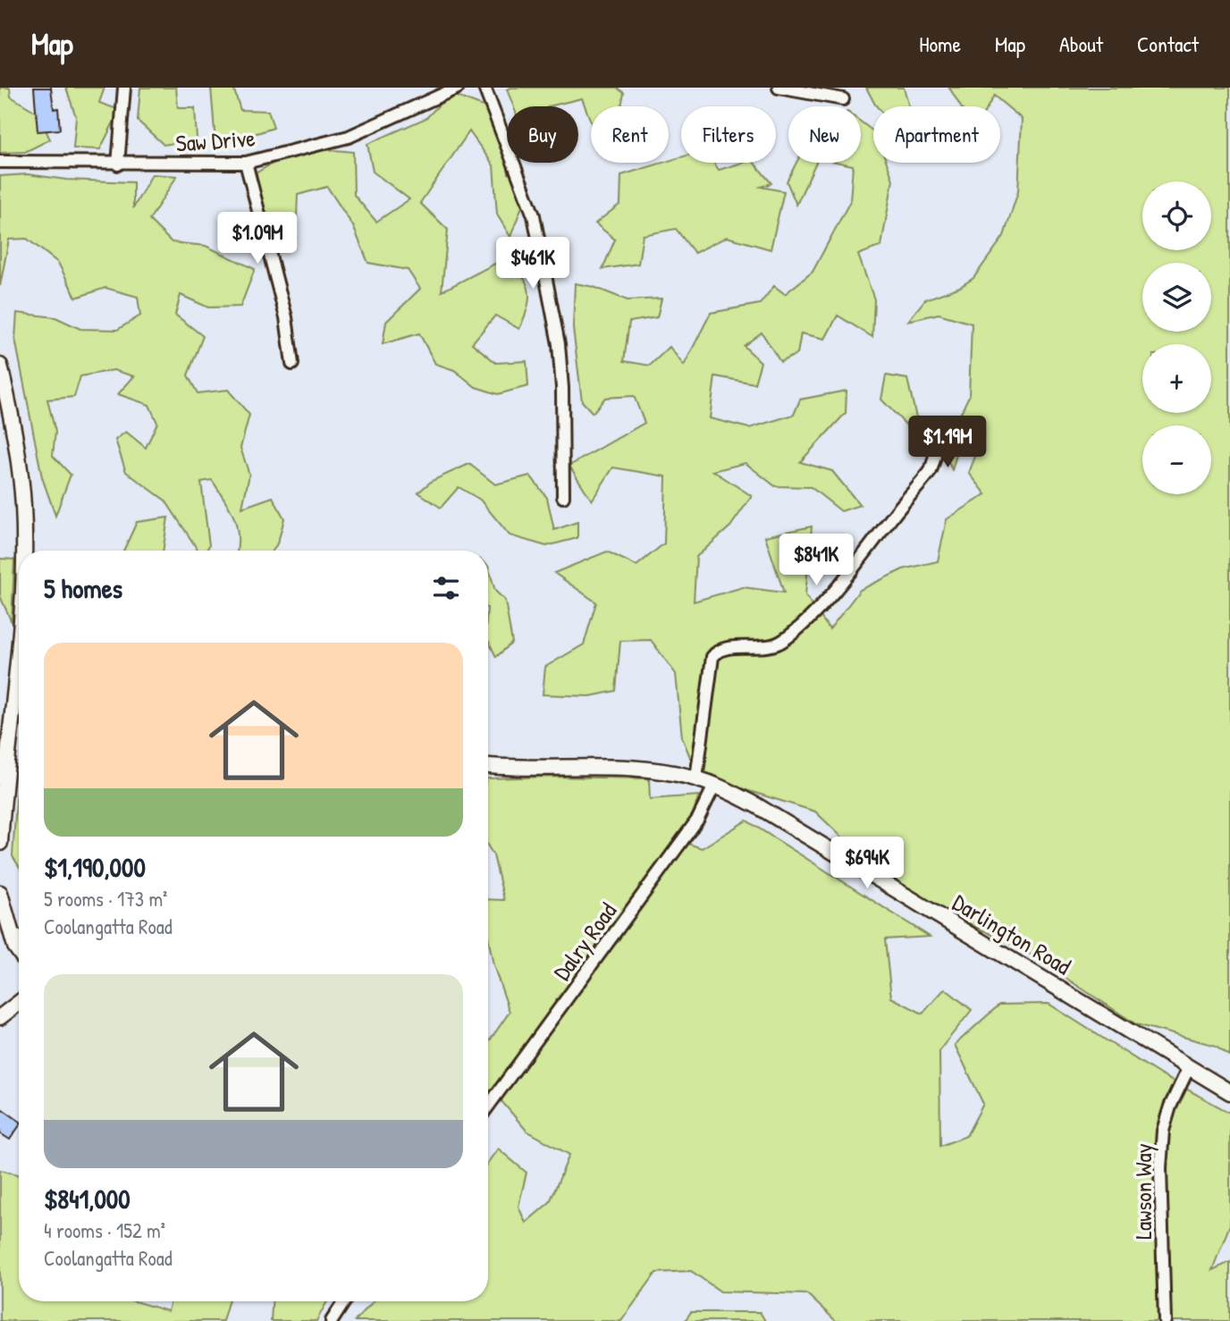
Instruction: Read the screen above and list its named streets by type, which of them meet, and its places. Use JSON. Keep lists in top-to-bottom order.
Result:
{
  "streets": {
    "street": [
      "Saw Drive",
      "Darlington Road",
      "Dalry Road",
      "Lawson Way"
    ]
  },
  "crossings": [
    ["Darlington Road", "Dalry Road"],
    ["Darlington Road", "Lawson Way"]
  ],
  "page": {
    "header": "Map",
    "nav": [
      "Home",
      "Map",
      "About",
      "Contact"
    ],
    "chip": [
      "Buy",
      "Rent",
      "Filters",
      "New",
      "Apartment"
    ],
    "map_buttons": ["+", "−"],
    "price": [
      "$1.09M",
      "$461K",
      "$1.19M",
      "$841K",
      "$694K"
    ],
    "heading": "5 homes",
    "list": [
      {
        "name": "$1,190,000",
        "note": "5 rooms · 173 m² · Coolangatta Road"
      },
      {
        "name": "$841,000",
        "note": "4 rooms · 152 m² · Coolangatta Road"
      }
    ]
  }
}
